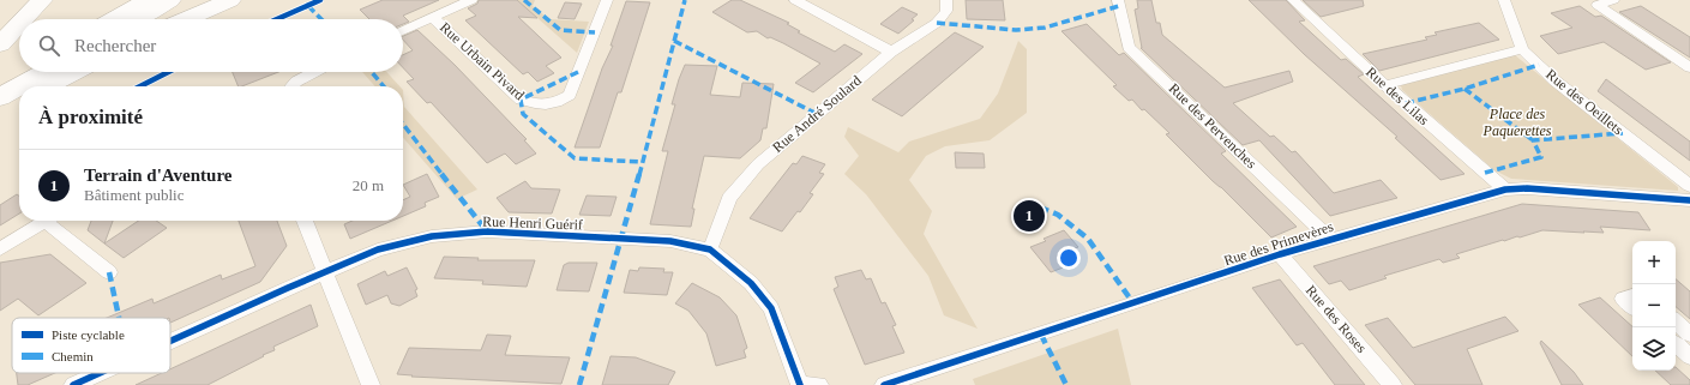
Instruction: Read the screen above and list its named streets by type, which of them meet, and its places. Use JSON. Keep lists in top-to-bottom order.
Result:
{
  "streets": {
    "street": [
      "Rue Urbain Pivard",
      "Rue des Lilas",
      "Rue des Oeillets",
      "Rue André Soulard",
      "Rue des Pervenches",
      "Rue Henri Guérif",
      "Rue des Primevères",
      "Rue des Roses"
    ]
  },
  "crossings": [
    ["Rue des Lilas", "Rue des Primevères"],
    ["Rue André Soulard", "Rue Henri Guérif"],
    ["Rue des Pervenches", "Rue des Primevères"],
    ["Rue des Primevères", "Rue des Roses"]
  ],
  "parks": ["Place des Paquerettes"],
  "legend": ["Piste cyclable", "Chemin"],
  "page": {
    "search": "Rechercher",
    "heading": "À proximité",
    "list": [
      {
        "mark": "1",
        "name": "Terrain d'Aventure",
        "note": "Bâtiment public",
        "value": "20 m"
      }
    ],
    "pins": "1",
    "map_buttons": ["+", "−"]
  }
}
